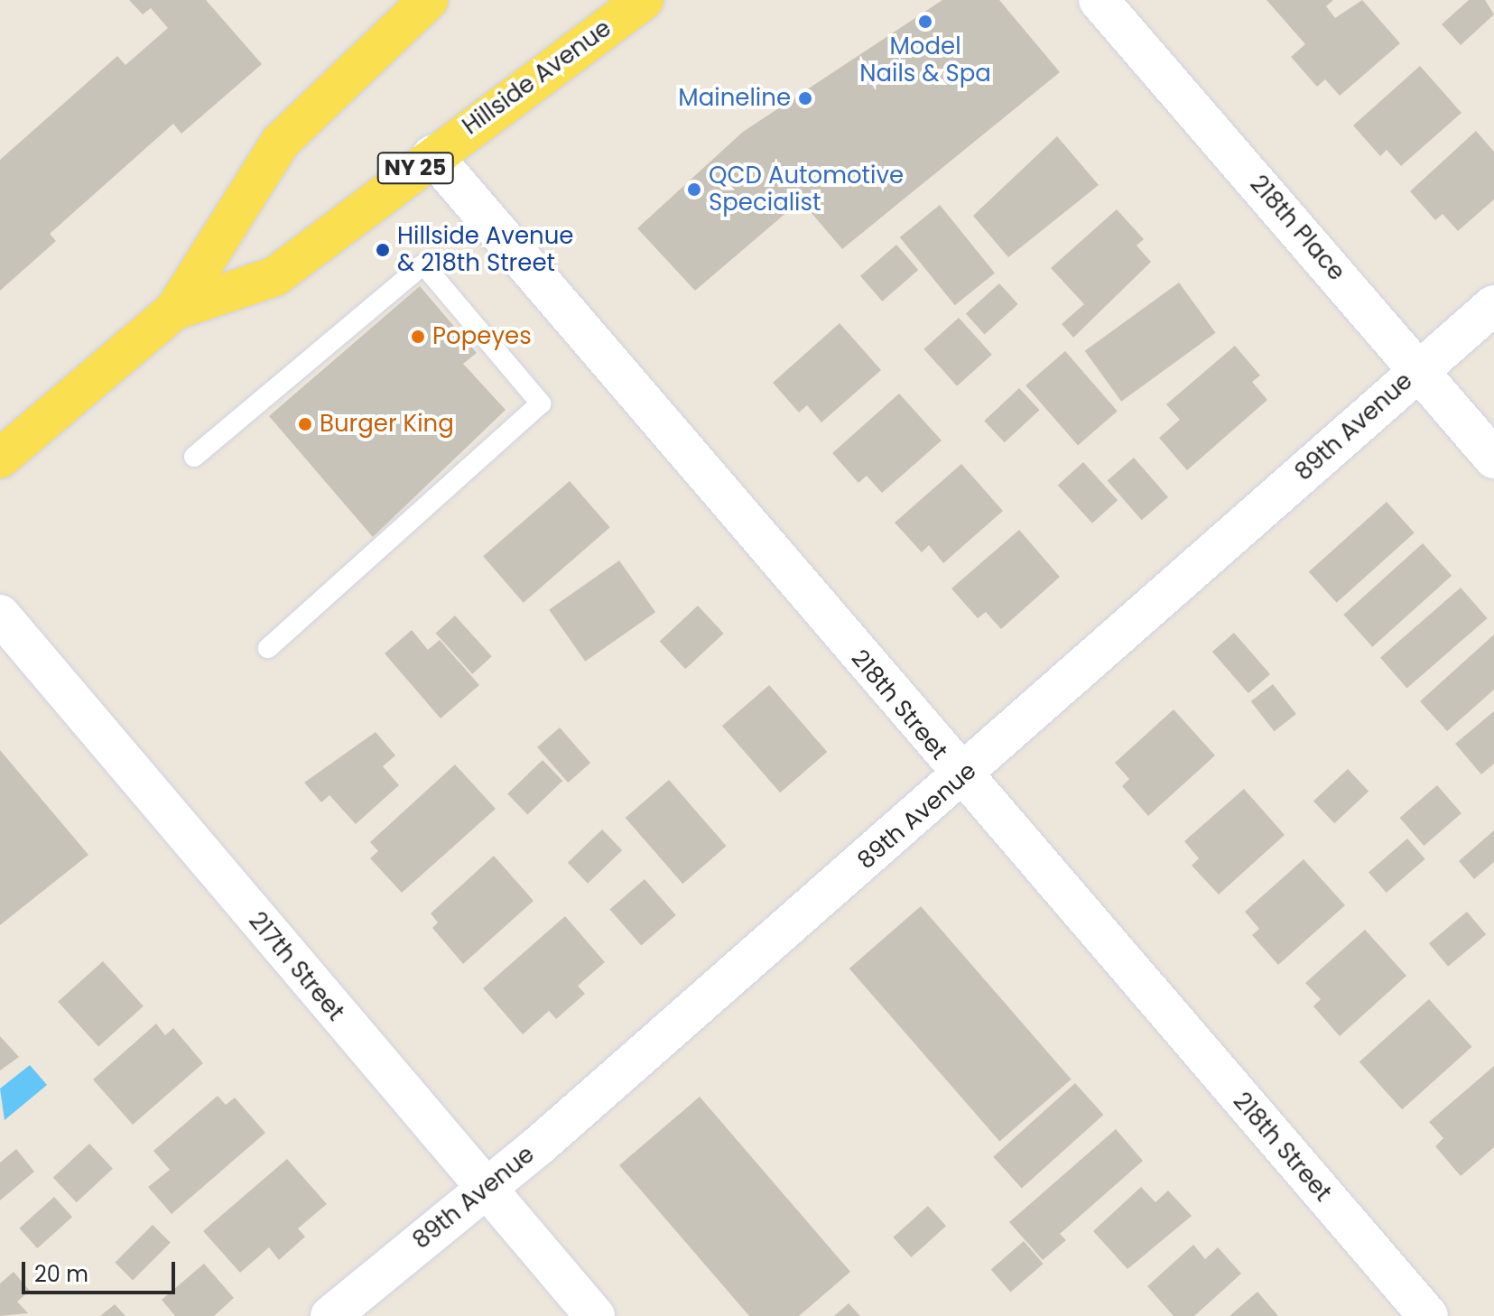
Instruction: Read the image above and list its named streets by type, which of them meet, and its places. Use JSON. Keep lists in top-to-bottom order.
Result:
{
  "streets": {
    "main road": ["Hillside Avenue", "NY 25"],
    "street": [
      "218th Place",
      "89th Avenue",
      "218th Street",
      "217th Street"
    ]
  },
  "crossings": [
    ["Hillside Avenue", "218th Street"],
    ["218th Place", "89th Avenue"],
    ["89th Avenue", "218th Street"],
    ["89th Avenue", "217th Street"]
  ],
  "places": [
    "Model Nails & Spa",
    "Maineline",
    "QCD Automotive Specialist",
    "Hillside Avenue & 218th Street",
    "Popeyes",
    "Burger King"
  ],
  "scale_bar": "20 m"
}
